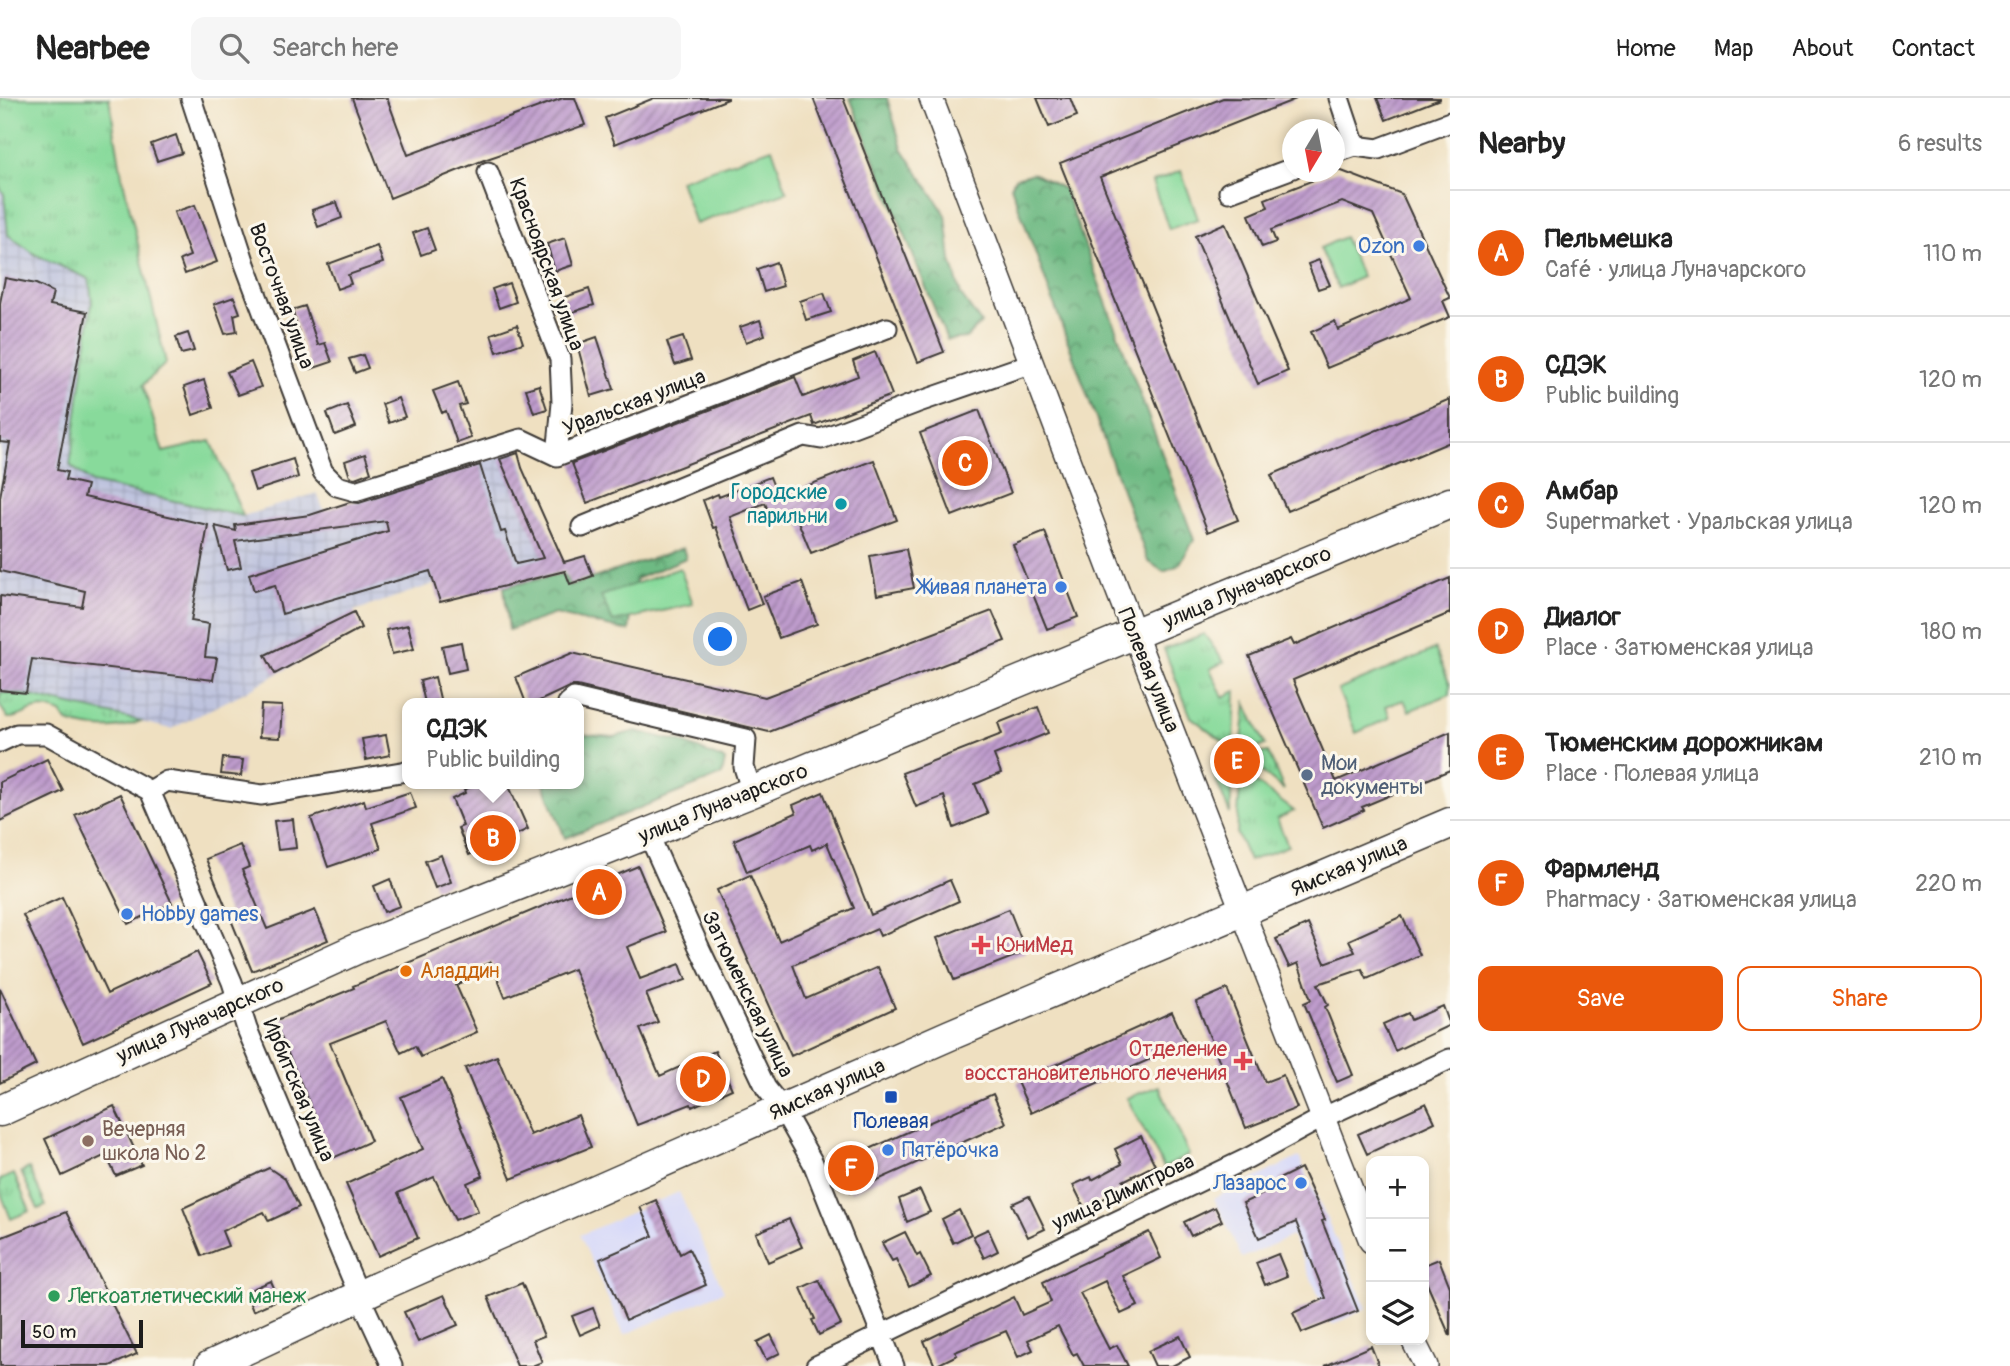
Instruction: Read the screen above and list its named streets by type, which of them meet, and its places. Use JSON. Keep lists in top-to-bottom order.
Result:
{
  "streets": {
    "main road": ["улица Луначарского", "Ямская улица"],
    "street": [
      "Красноярская улица",
      "Восточная улица",
      "Уральская улица",
      "Полевая улица",
      "Затюменская улица",
      "Ирбитская улица",
      "улица Димитрова"
    ]
  },
  "crossings": [
    ["Красноярская улица", "Уральская улица"],
    ["Восточная улица", "Уральская улица"],
    ["улица Луначарского", "Полевая улица"],
    ["улица Луначарского", "Затюменская улица"],
    ["улица Луначарского", "Ирбитская улица"],
    ["Полевая улица", "Ямская улица"],
    ["Полевая улица", "улица Димитрова"],
    ["Ямская улица", "Затюменская улица"],
    ["Ямская улица", "Ирбитская улица"],
    ["Затюменская улица", "улица Димитрова"]
  ],
  "places": {
    "other": [
      "Ozon",
      "Городские парильни",
      "Живая планета",
      "Мои документы",
      "Hobby games",
      "Аладдин",
      "Вечерняя школа № 2",
      "Пятёрочка",
      "Лазарос",
      "Легкоатлетический манеж"
    ],
    "health": ["ЮниМед", "Отделение восстановительного лечения"],
    "transit": ["Полевая"]
  },
  "scale_bar": "50 m",
  "north": "bottom",
  "page": {
    "header": "Nearbee",
    "search": "Search here",
    "nav": [
      "Home",
      "Map",
      "About",
      "Contact"
    ],
    "heading": ["Nearby", "6 results"],
    "list": [
      {
        "mark": "A",
        "name": "Пельмешка",
        "note": "Café · улица Луначарского",
        "value": "110 m"
      },
      {
        "mark": "B",
        "name": "СДЭК",
        "note": "Public building",
        "value": "120 m"
      },
      {
        "mark": "C",
        "name": "Амбар",
        "note": "Supermarket · Уральская улица",
        "value": "120 m"
      },
      {
        "mark": "D",
        "name": "Диалог",
        "note": "Place · Затюменская улица",
        "value": "180 m"
      },
      {
        "mark": "E",
        "name": "Тюменским дорожникам",
        "note": "Place · Полевая улица",
        "value": "210 m"
      },
      {
        "mark": "F",
        "name": "Фармленд",
        "note": "Pharmacy · Затюменская улица",
        "value": "220 m"
      }
    ],
    "pins": [
      "C",
      "E",
      "B",
      "A",
      "D",
      "F"
    ],
    "popup": ["СДЭК", "Public building"],
    "buttons": ["Save", "Share"],
    "map_buttons": ["+", "−"],
    "scale": "50 m"
  }
}
